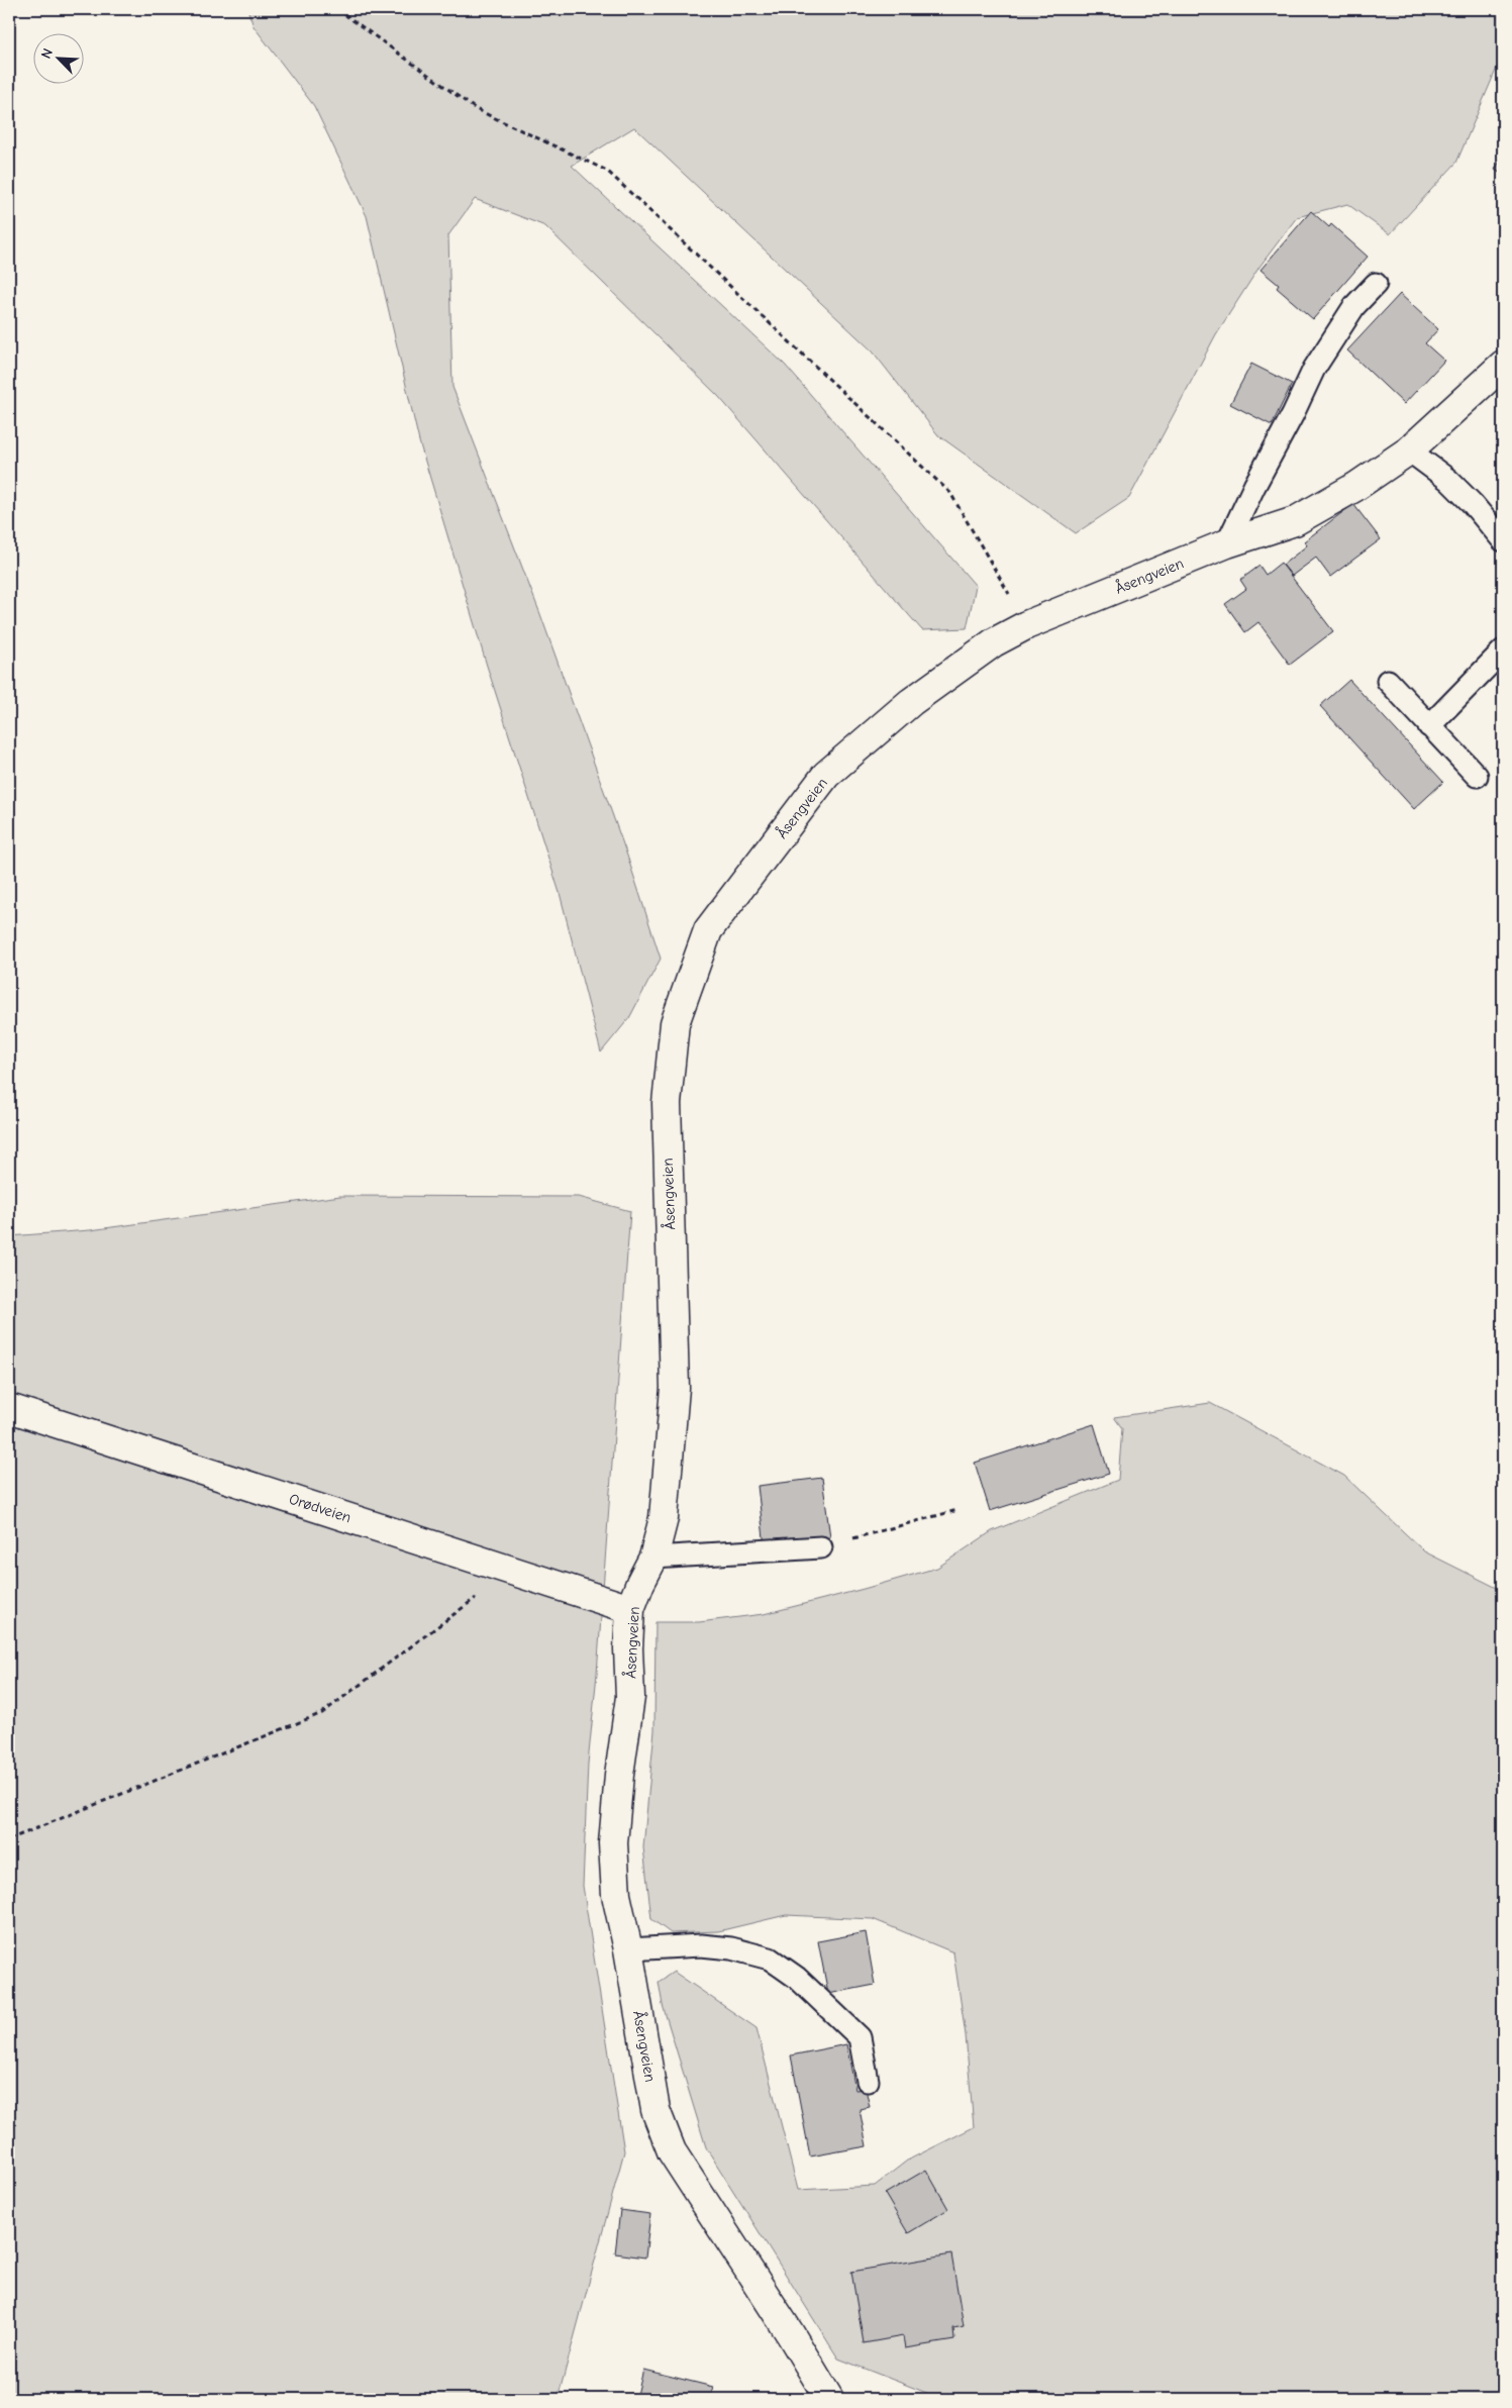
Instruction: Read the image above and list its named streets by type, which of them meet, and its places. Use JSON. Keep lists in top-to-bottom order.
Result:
{
  "streets": {
    "street": ["Åsengveien", "Orødveien"]
  },
  "crossings": [
    ["Åsengveien", "Orødveien"]
  ],
  "north": "top left"
}
